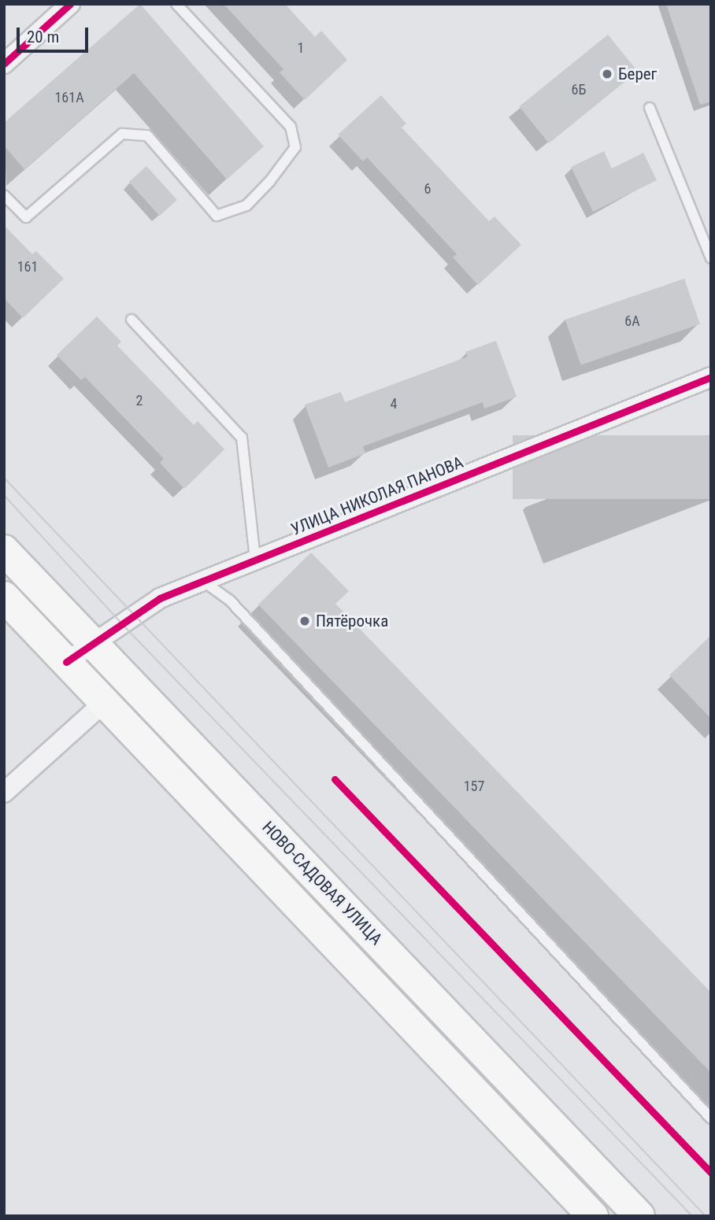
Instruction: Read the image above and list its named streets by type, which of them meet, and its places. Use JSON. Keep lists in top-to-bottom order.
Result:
{
  "streets": {
    "main road": ["НОВО-САДОВАЯ УЛИЦА"],
    "street": ["УЛИЦА НИКОЛАЯ ПАНОВА"]
  },
  "crossings": [
    ["УЛИЦА НИКОЛАЯ ПАНОВА", "НОВО-САДОВАЯ УЛИЦА"]
  ],
  "places": ["Берег", "Пятёрочка"],
  "house_numbers": [
    "1",
    "6Б",
    "161А",
    "6",
    "161",
    "6А",
    "2",
    "4",
    "157"
  ],
  "scale_bar": "20 m"
}
